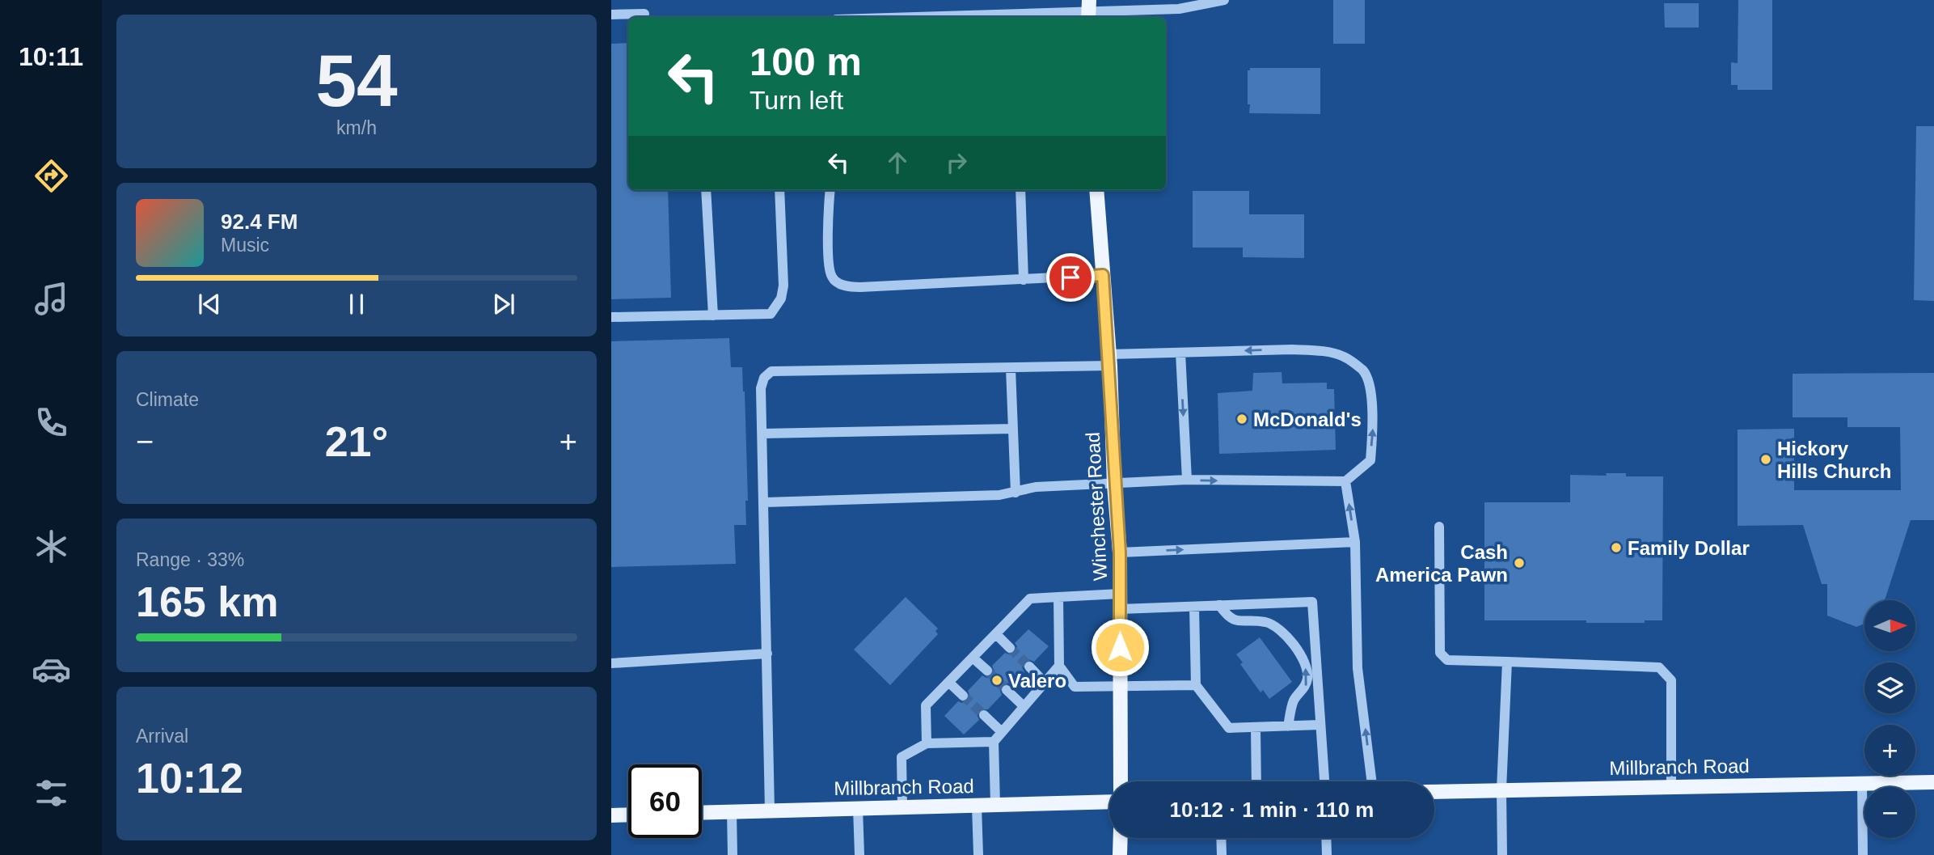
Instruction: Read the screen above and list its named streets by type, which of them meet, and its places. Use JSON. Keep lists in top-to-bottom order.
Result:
{
  "streets": {
    "main road": ["Winchester Road", "Millbranch Road"]
  },
  "places": [
    "McDonald's",
    "Hickory Hills Church",
    "Family Dollar",
    "Cash America Pawn",
    "Valero"
  ],
  "north": "right",
  "page": {
    "tabs": "10:11",
    "tile": [
      ["54", "km/h"],
      "Climate",
      ["Range · 33%", "165 km"],
      ["Arrival", "10:12"]
    ],
    "turn": ["100 m", "Turn left"],
    "song": ["92.4 FM", "Music"],
    "heat": ["−", "21°", "+"],
    "map_buttons": ["+", "−"],
    "limit": "60",
    "trip": "10:12 · 1 min · 110 m"
  }
}
